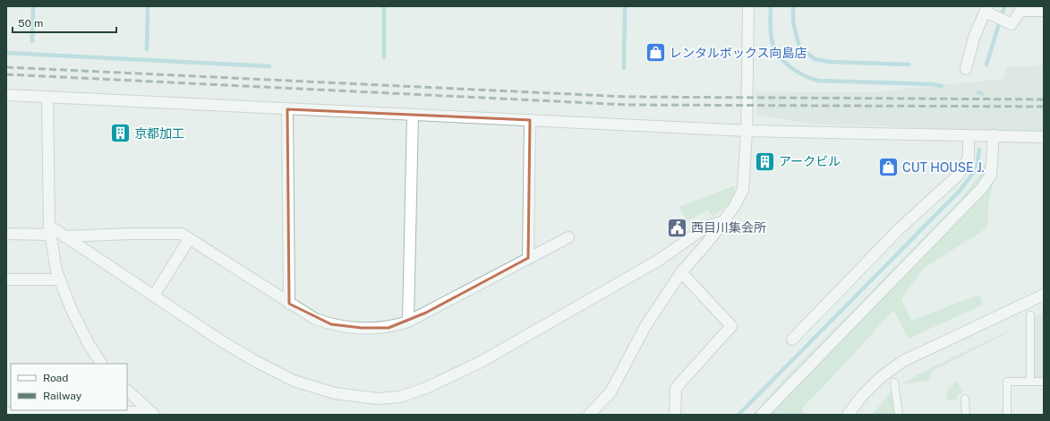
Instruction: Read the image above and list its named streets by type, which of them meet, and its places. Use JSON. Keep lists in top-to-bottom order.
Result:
{
  "places": {
    "shop": ["レンタルボックス向島店", "CUT HOUSE J."],
    "building": ["京都加工", "アークビル"],
    "public building": ["西目川集会所"]
  },
  "legend": ["Road", "Railway"],
  "scale_bar": "50 m"
}
